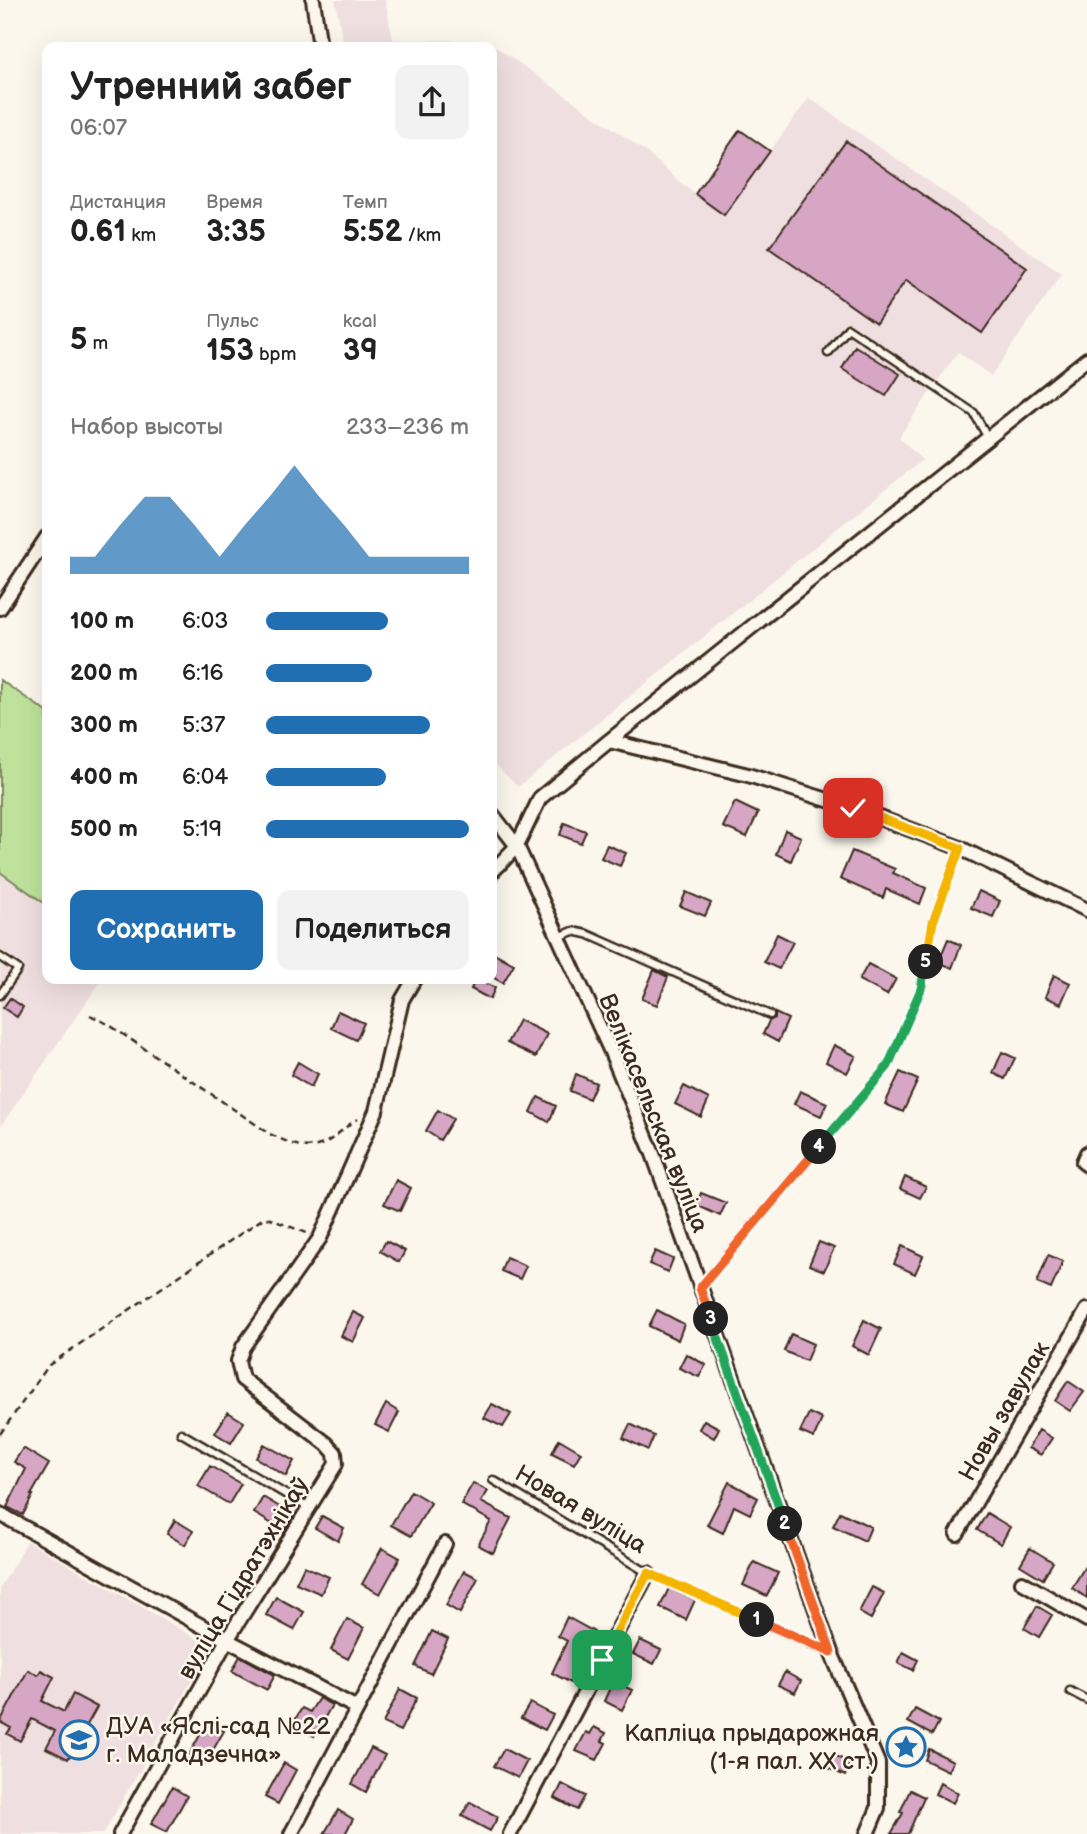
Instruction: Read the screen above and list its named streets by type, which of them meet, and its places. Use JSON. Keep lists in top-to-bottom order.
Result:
{
  "streets": {
    "street": [
      "Велікасельская вуліца",
      "Новы завулак",
      "Новая вуліца",
      "вуліца Гідратэхнікаў"
    ]
  },
  "crossings": [
    ["Велікасельская вуліца", "Новая вуліца"]
  ],
  "places": {
    "school or university": ["ДУА «Яслі-сад №22 г. Маладзечна»"],
    "place": ["Капліца прыдарожная (1-я пал. XX ст.)"]
  },
  "page": {
    "heading": ["Утренний забег", "06:07"],
    "stats": [
      ["Дистанция", "0.61 km"],
      ["Время", "3:35"],
      ["Темп", "5:52 /km"],
      ["5 m"],
      ["Пульс", "153 bpm"],
      ["kcal", "39"]
    ],
    "chart": ["Набор высоты", "233–236 m"],
    "list": [
      {
        "name": "100 m",
        "note": "6:03"
      },
      {
        "name": "200 m",
        "note": "6:16"
      },
      {
        "name": "300 m",
        "note": "5:37"
      },
      {
        "name": "400 m",
        "note": "6:04"
      },
      {
        "name": "500 m",
        "note": "5:19"
      }
    ],
    "buttons": ["Сохранить", "Поделиться"],
    "pins": [
      "5",
      "4",
      "3",
      "2",
      "1"
    ]
  }
}
